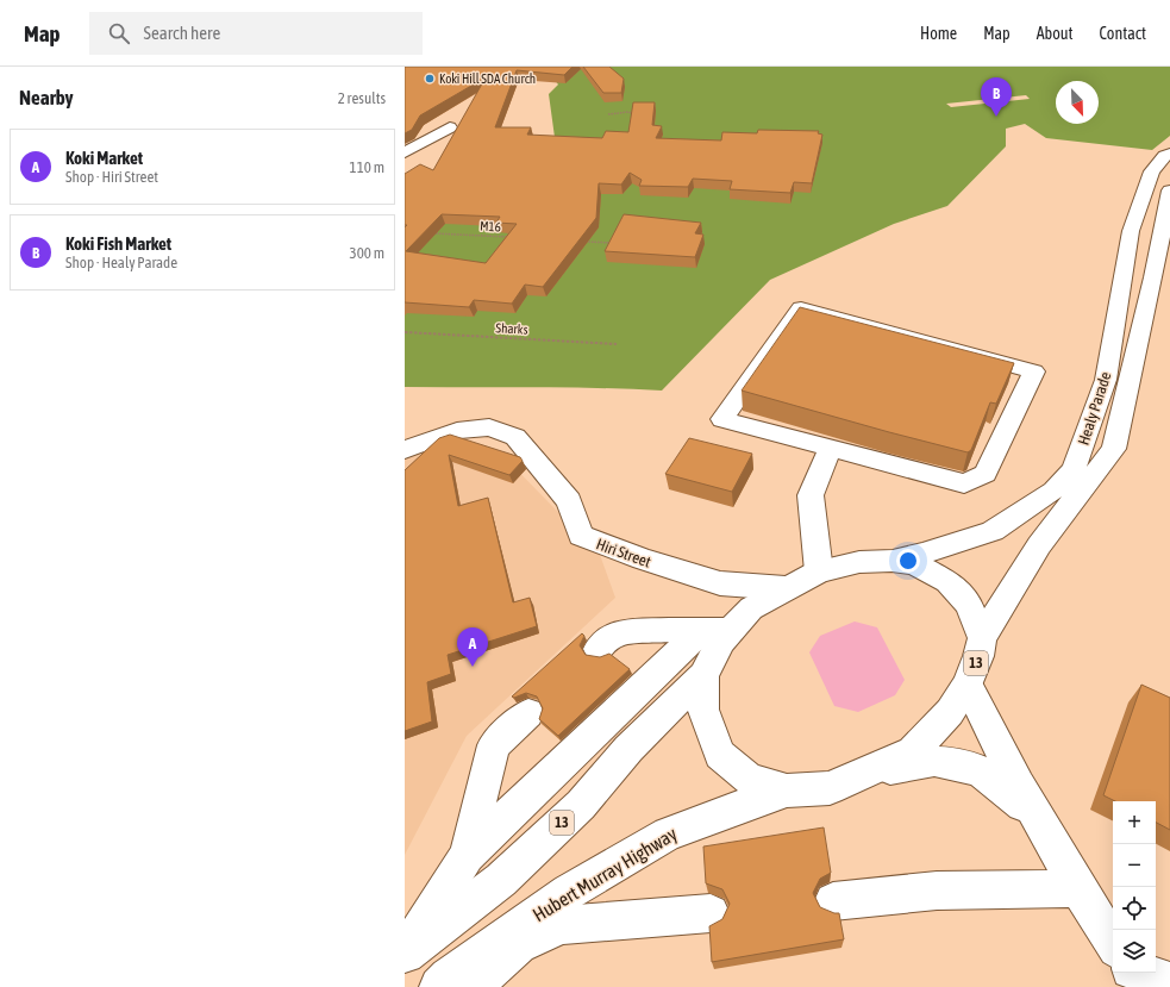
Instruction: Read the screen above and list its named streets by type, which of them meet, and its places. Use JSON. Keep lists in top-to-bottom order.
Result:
{
  "streets": {
    "main road": [
      "Healy Parade",
      "Hiri Street",
      "13",
      "Hubert Murray Highway"
    ],
    "path": ["M16", "Sharks"]
  },
  "crossings": [
    ["Healy Parade", "Hubert Murray Highway"],
    ["Hiri Street", "Hubert Murray Highway"]
  ],
  "places": ["Koki Hill SDA Church"],
  "north": "bottom right",
  "page": {
    "header": "Map",
    "search": "Search here",
    "nav": [
      "Home",
      "Map",
      "About",
      "Contact"
    ],
    "heading": ["Nearby", "2 results"],
    "pins": ["B", "A"],
    "list": [
      {
        "mark": "A",
        "name": "Koki Market",
        "note": "Shop · Hiri Street",
        "value": "110 m"
      },
      {
        "mark": "B",
        "name": "Koki Fish Market",
        "note": "Shop · Healy Parade",
        "value": "300 m"
      }
    ],
    "map_buttons": ["+", "−"]
  }
}
